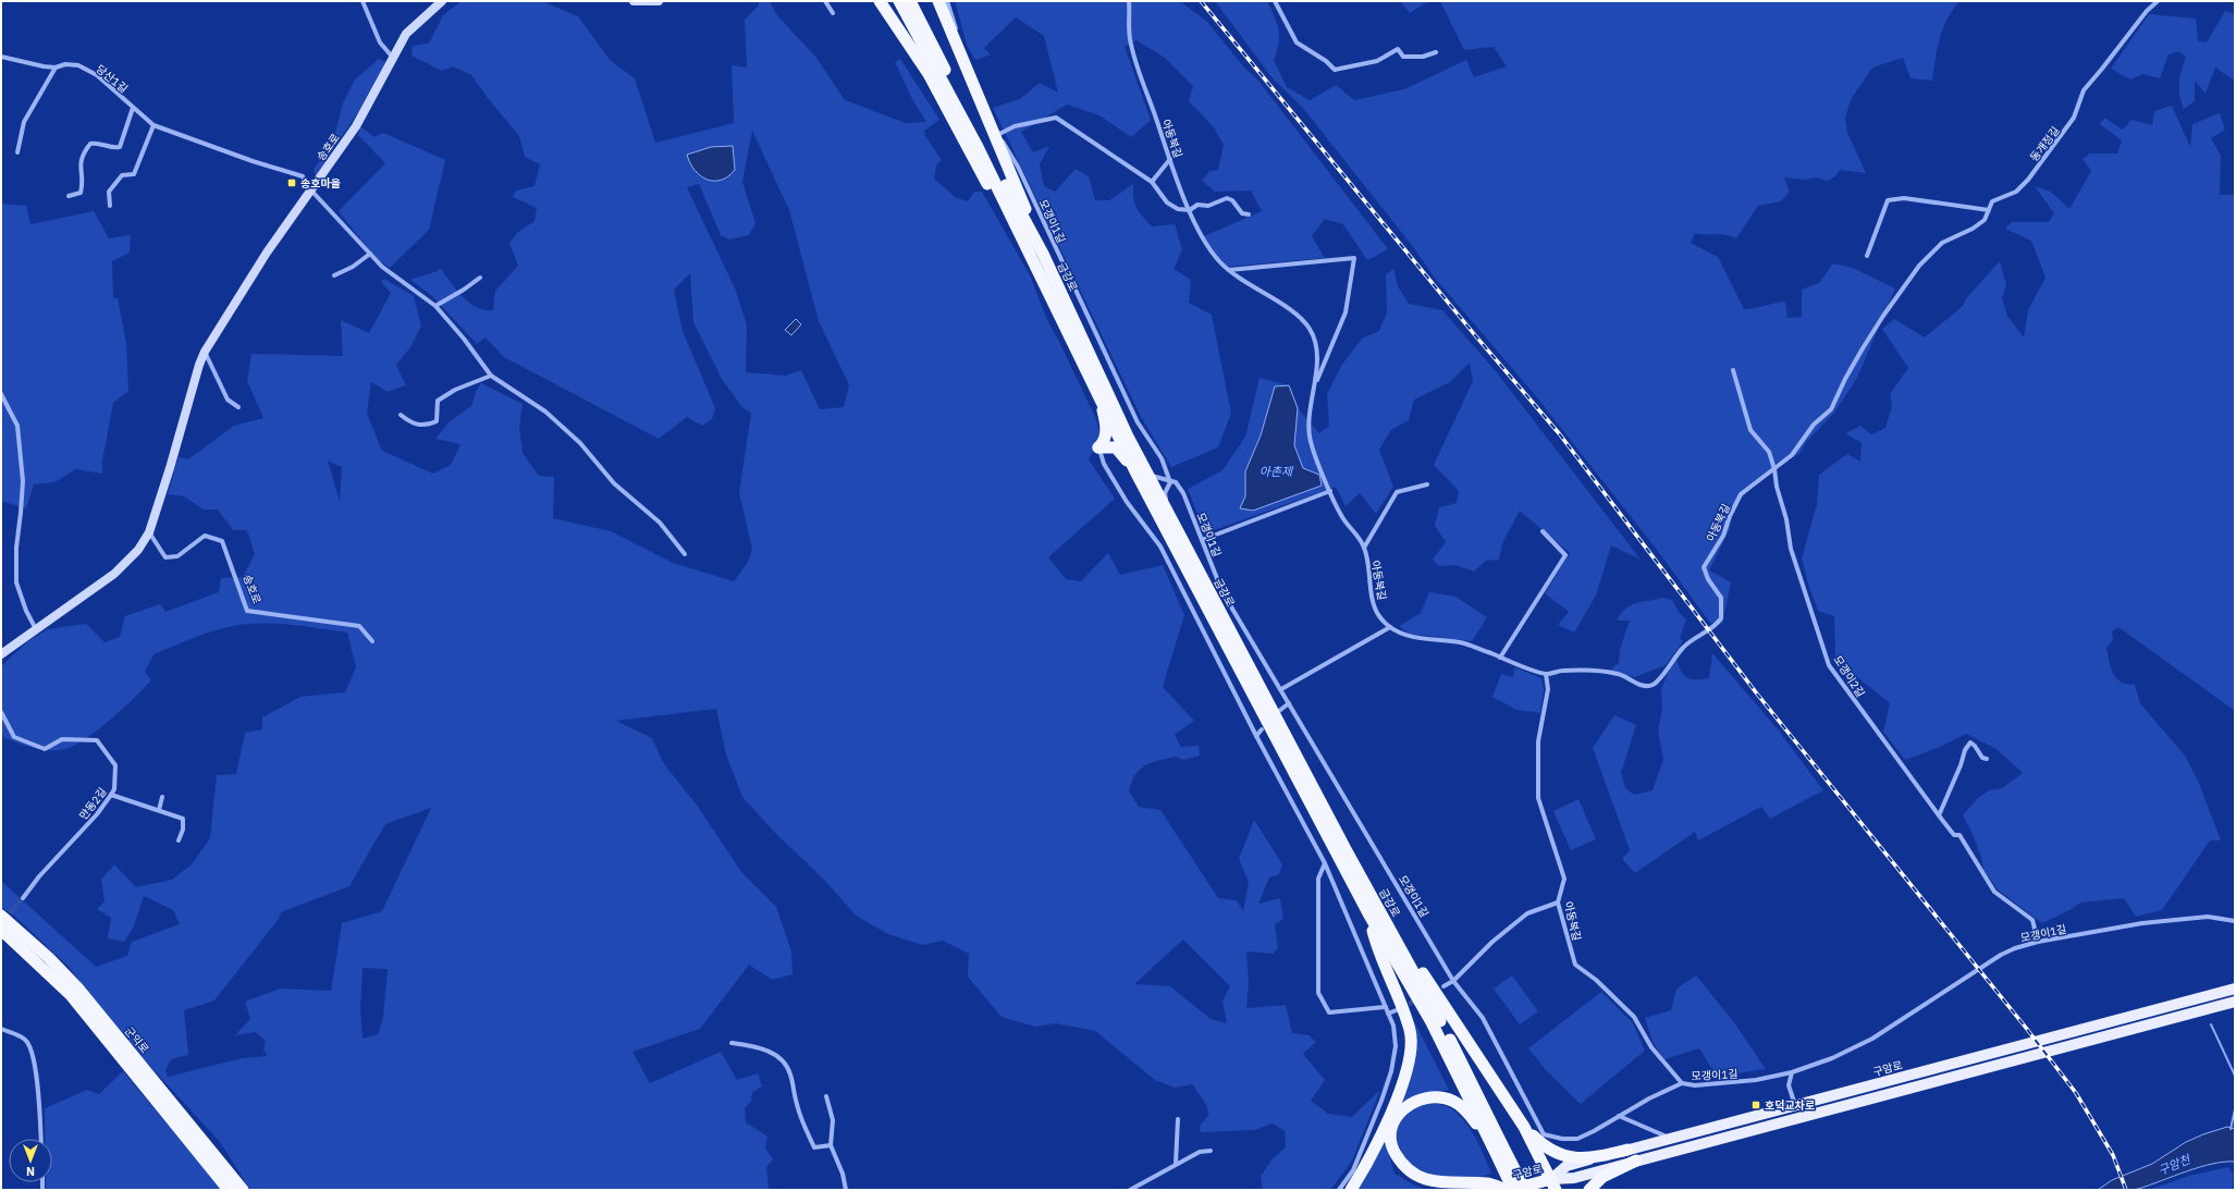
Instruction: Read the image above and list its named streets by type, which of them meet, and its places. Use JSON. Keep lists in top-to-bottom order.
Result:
{
  "streets": {
    "highway": ["금강로", "군익로", "구암로"],
    "main road": ["송호로"],
    "street": [
      "당산1길",
      "아동북길",
      "동개정길",
      "모갱이1길",
      "모갱이2길",
      "만동2길"
    ]
  },
  "crossings": [
    ["당산1길", "송호로"],
    ["아동북길", "동개정길"],
    ["아동북길", "모갱이1길"],
    ["아동북길", "모갱이2길"],
    ["동개정길", "모갱이2길"],
    ["모갱이1길", "모갱이2길"]
  ],
  "water": ["아촌제", "구암천"],
  "places": {
    "transit": ["송호마을", "호덕교차로"]
  },
  "north": "bottom"
}
